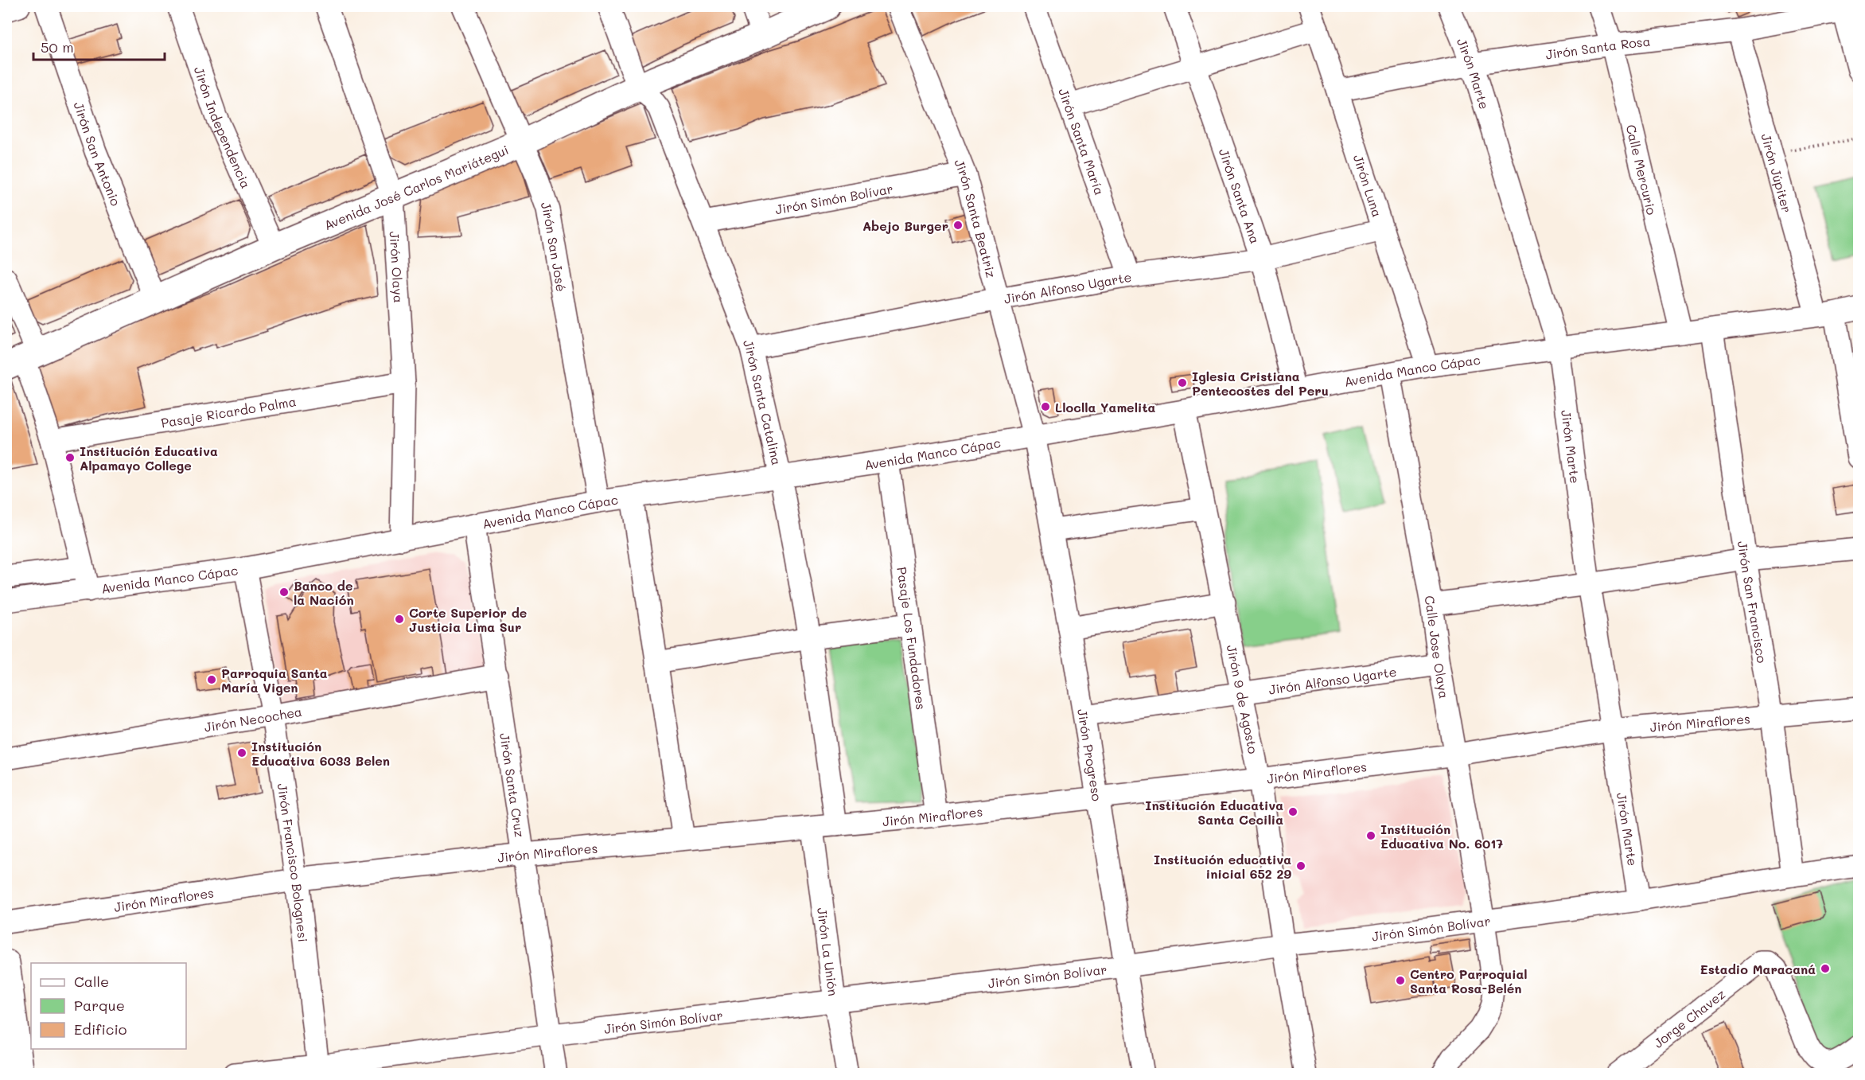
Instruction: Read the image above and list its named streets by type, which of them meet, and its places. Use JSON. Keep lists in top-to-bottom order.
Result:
{
  "streets": {
    "main road": ["Avenida José Carlos Mariátegui"],
    "street": [
      "Jirón Santa Rosa",
      "Jirón Marte",
      "Jirón Independencia",
      "Jirón Santa María",
      "Jirón San Antonio",
      "Calle Mercurio",
      "Jirón Júpiter",
      "Jirón Luna",
      "Jirón Santa Ana",
      "Jirón Simón Bolívar",
      "Jirón Santa Beatriz",
      "Jirón San José",
      "Jirón Olaya",
      "Jirón Alfonso Ugarte",
      "Avenida Manco Cápac",
      "Jirón Santa Catalina",
      "Pasaje Ricardo Palma",
      "Jirón San Francisco",
      "Pasaje Los Fundadores",
      "Calle Jose Olaya",
      "Jirón 9 de Agosto",
      "Jirón Necochea",
      "Jirón Miraflores",
      "Jirón Progreso",
      "Jirón Santa Cruz",
      "Jirón Francisco Bolognesi",
      "Jirón La Unión",
      "Jorge Chavez"
    ]
  },
  "crossings": [
    ["Jirón Santa Rosa", "Jirón Marte"],
    ["Jirón Santa Rosa", "Calle Mercurio"],
    ["Jirón Santa Rosa", "Jirón Júpiter"],
    ["Jirón Santa Rosa", "Jirón Luna"],
    ["Jirón Marte", "Jirón Simón Bolívar"],
    ["Jirón Marte", "Avenida Manco Cápac"],
    ["Jirón Marte", "Jirón Miraflores"],
    ["Jirón Independencia", "Avenida José Carlos Mariátegui"],
    ["Jirón Santa María", "Jirón Alfonso Ugarte"],
    ["Jirón San Antonio", "Avenida José Carlos Mariátegui"],
    ["Calle Mercurio", "Avenida Manco Cápac"],
    ["Jirón Júpiter", "Avenida Manco Cápac"],
    ["Jirón Luna", "Jirón Alfonso Ugarte"],
    ["Jirón Luna", "Avenida Manco Cápac"],
    ["Avenida José Carlos Mariátegui", "Jirón San José"],
    ["Avenida José Carlos Mariátegui", "Jirón Olaya"],
    ["Avenida José Carlos Mariátegui", "Jirón Santa Catalina"],
    ["Jirón Santa Ana", "Jirón Alfonso Ugarte"],
    ["Jirón Santa Ana", "Avenida Manco Cápac"],
    ["Jirón Simón Bolívar", "Jirón Santa Beatriz"],
    ["Jirón Simón Bolívar", "Jirón Santa Catalina"],
    ["Jirón Simón Bolívar", "Jirón San Francisco"],
    ["Jirón Simón Bolívar", "Calle Jose Olaya"],
    ["Jirón Simón Bolívar", "Jirón 9 de Agosto"],
    ["Jirón Simón Bolívar", "Jirón Progreso"],
    ["Jirón Simón Bolívar", "Jirón Santa Cruz"],
    ["Jirón Simón Bolívar", "Jirón Francisco Bolognesi"],
    ["Jirón Simón Bolívar", "Jirón La Unión"],
    ["Jirón Santa Beatriz", "Jirón Alfonso Ugarte"],
    ["Jirón Santa Beatriz", "Avenida Manco Cápac"],
    ["Jirón Santa Beatriz", "Jirón Progreso"],
    ["Jirón San José", "Avenida Manco Cápac"],
    ["Jirón Olaya", "Avenida Manco Cápac"],
    ["Jirón Olaya", "Pasaje Ricardo Palma"],
    ["Jirón Alfonso Ugarte", "Jirón Santa Catalina"],
    ["Jirón Alfonso Ugarte", "Calle Jose Olaya"],
    ["Jirón Alfonso Ugarte", "Jirón 9 de Agosto"],
    ["Jirón Alfonso Ugarte", "Jirón Progreso"],
    ["Avenida Manco Cápac", "Jirón Santa Catalina"],
    ["Avenida Manco Cápac", "Jirón San Francisco"],
    ["Avenida Manco Cápac", "Pasaje Los Fundadores"],
    ["Avenida Manco Cápac", "Calle Jose Olaya"],
    ["Avenida Manco Cápac", "Jirón 9 de Agosto"],
    ["Avenida Manco Cápac", "Jirón Progreso"],
    ["Avenida Manco Cápac", "Jirón Santa Cruz"],
    ["Avenida Manco Cápac", "Jirón Francisco Bolognesi"],
    ["Jirón Santa Catalina", "Jirón Miraflores"],
    ["Jirón San Francisco", "Jirón Miraflores"],
    ["Pasaje Los Fundadores", "Jirón Miraflores"],
    ["Calle Jose Olaya", "Jirón Miraflores"],
    ["Jirón 9 de Agosto", "Jirón Miraflores"],
    ["Jirón Necochea", "Jirón Santa Cruz"],
    ["Jirón Necochea", "Jirón Francisco Bolognesi"],
    ["Jirón Miraflores", "Jirón Progreso"],
    ["Jirón Miraflores", "Jirón Santa Cruz"],
    ["Jirón Miraflores", "Jirón Francisco Bolognesi"],
    ["Jirón Miraflores", "Jirón La Unión"]
  ],
  "places": [
    "Abejo Burger",
    "Iglesia Cristiana Pentecostes del Peru",
    "Lloclla Yamelita",
    "Institución Educativa Alpamayo College",
    "Banco de la Nación",
    "Corte Superior de Justicia Lima Sur",
    "Parroquia Santa María Vigen",
    "Institución Educativa 6033 Belen",
    "Institución Educativa Santa Cecilia",
    "Institución Educativa No. 6017",
    "Institución educativa inicial 652 29",
    "Estadio Maracaná",
    "Centro Parroquial Santa Rosa-Belén"
  ],
  "legend": ["Calle", "Parque", "Edificio"],
  "scale_bar": "50 m"
}
